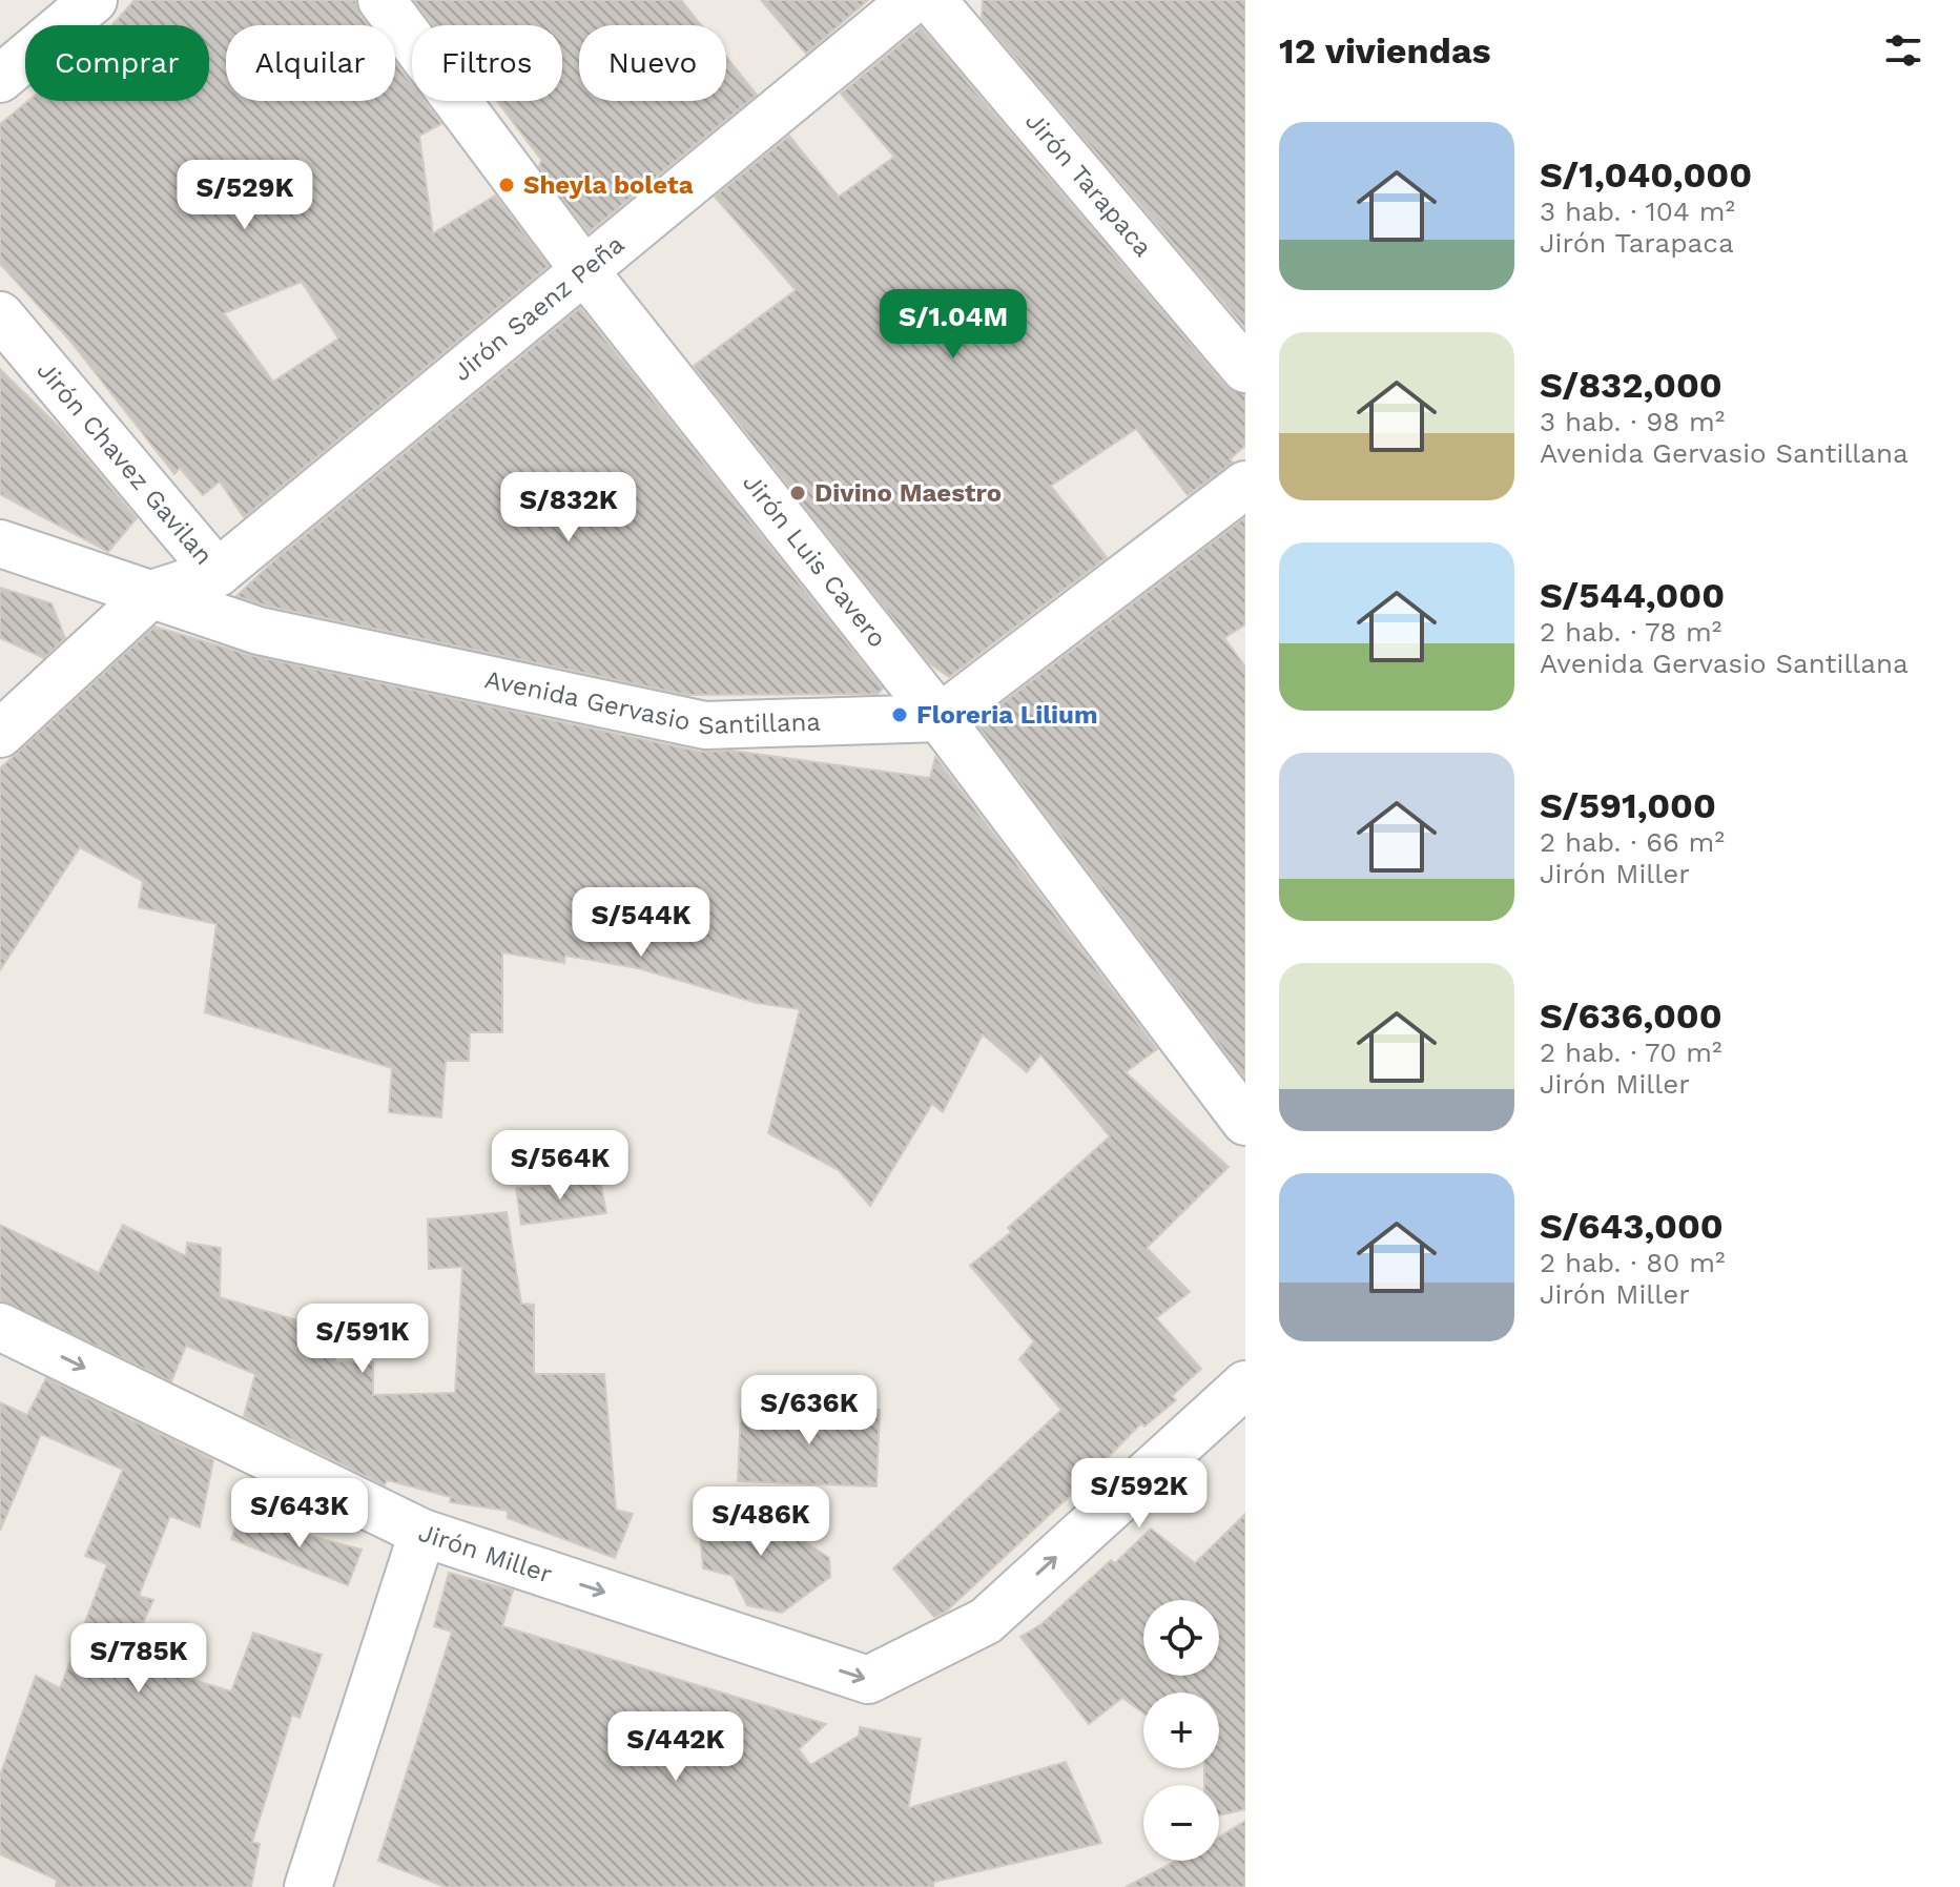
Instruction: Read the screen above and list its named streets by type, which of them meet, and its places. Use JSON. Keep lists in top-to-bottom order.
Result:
{
  "streets": {
    "street": [
      "Jirón Tarapaca",
      "Jirón Saenz Peña",
      "Jirón Chavez Gavilan",
      "Jirón Luis Cavero",
      "Avenida Gervasio Santillana",
      "Jirón Miller"
    ]
  },
  "crossings": [
    ["Jirón Saenz Peña", "Jirón Chavez Gavilan"],
    ["Jirón Saenz Peña", "Jirón Luis Cavero"],
    ["Jirón Saenz Peña", "Avenida Gervasio Santillana"],
    ["Jirón Luis Cavero", "Avenida Gervasio Santillana"]
  ],
  "one_way": ["Jirón Miller"],
  "places": ["Sheyla boleta", "Divino Maestro", "Floreria Lilium"],
  "page": {
    "heading": "12 viviendas",
    "chip": [
      "Comprar",
      "Alquilar",
      "Filtros",
      "Nuevo"
    ],
    "list": [
      {
        "name": "S/1,040,000",
        "note": "3 hab. · 104 m² · Jirón Tarapaca"
      },
      {
        "name": "S/832,000",
        "note": "3 hab. · 98 m² · Avenida Gervasio Santillana"
      },
      {
        "name": "S/544,000",
        "note": "2 hab. · 78 m² · Avenida Gervasio Santillana"
      },
      {
        "name": "S/591,000",
        "note": "2 hab. · 66 m² · Jirón Miller"
      },
      {
        "name": "S/636,000",
        "note": "2 hab. · 70 m² · Jirón Miller"
      },
      {
        "name": "S/643,000",
        "note": "2 hab. · 80 m² · Jirón Miller"
      }
    ],
    "price": [
      "S/529K",
      "S/1.04M",
      "S/832K",
      "S/544K",
      "S/564K",
      "S/591K",
      "S/636K",
      "S/592K",
      "S/643K",
      "S/486K",
      "S/785K",
      "S/442K"
    ],
    "map_buttons": ["+", "−"]
  }
}
